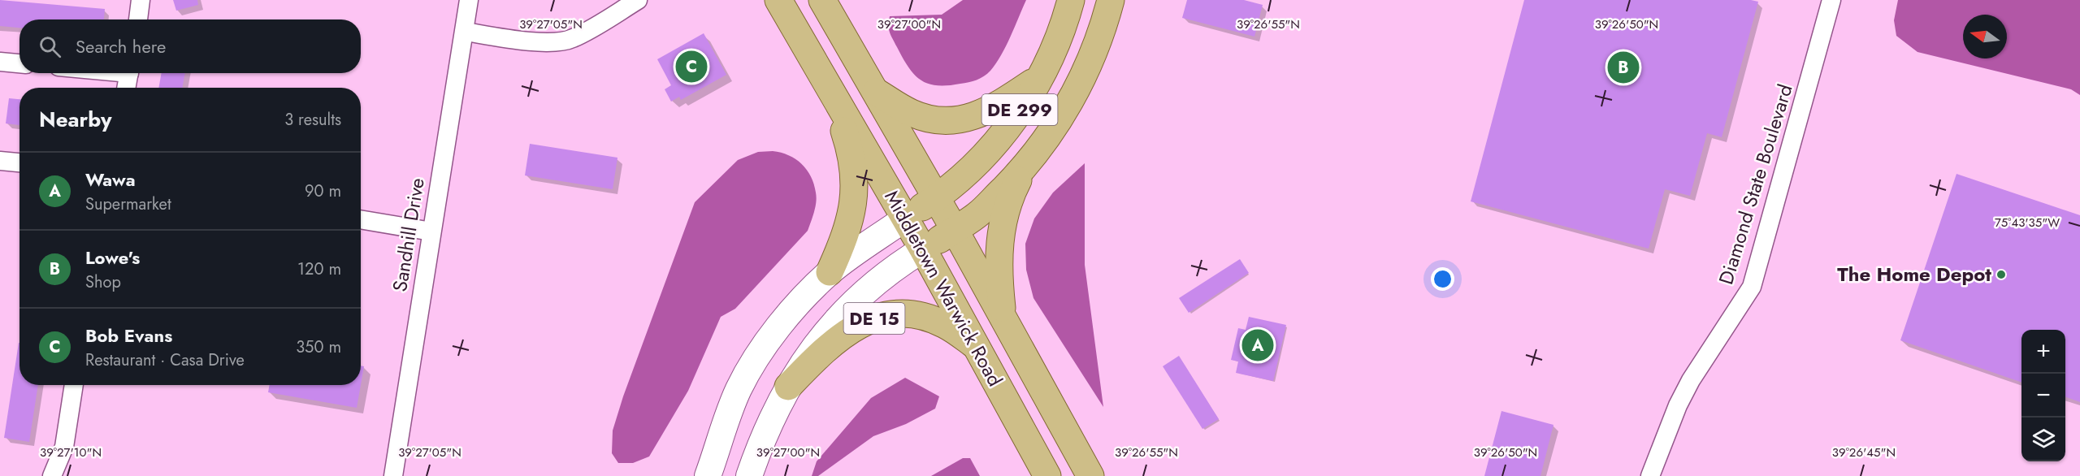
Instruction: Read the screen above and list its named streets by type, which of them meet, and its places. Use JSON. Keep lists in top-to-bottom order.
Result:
{
  "streets": {
    "main road": ["DE 299", "Middletown Warwick Road", "DE 15"],
    "street": ["Diamond State Boulevard", "Sandhill Drive"]
  },
  "crossings": [
    ["DE 299", "Middletown Warwick Road"],
    ["Middletown Warwick Road", "DE 15"]
  ],
  "places": ["The Home Depot"],
  "north": "left",
  "page": {
    "search": "Search here",
    "pins": ["C", "B", "A"],
    "heading": ["Nearby", "3 results"],
    "list": [
      {
        "mark": "A",
        "name": "Wawa",
        "note": "Supermarket",
        "value": "90 m"
      },
      {
        "mark": "B",
        "name": "Lowe's",
        "note": "Shop",
        "value": "120 m"
      },
      {
        "mark": "C",
        "name": "Bob Evans",
        "note": "Restaurant · Casa Drive",
        "value": "350 m"
      }
    ],
    "map_buttons": ["+", "−"]
  },
  "coordinates": [
    "39°27'05\"N",
    "39°27'00\"N",
    "39°26'50\"N",
    "39°26'55\"N",
    "75°43'35\"W",
    "39°27'10\"N",
    "39°26'45\"N"
  ]
}
